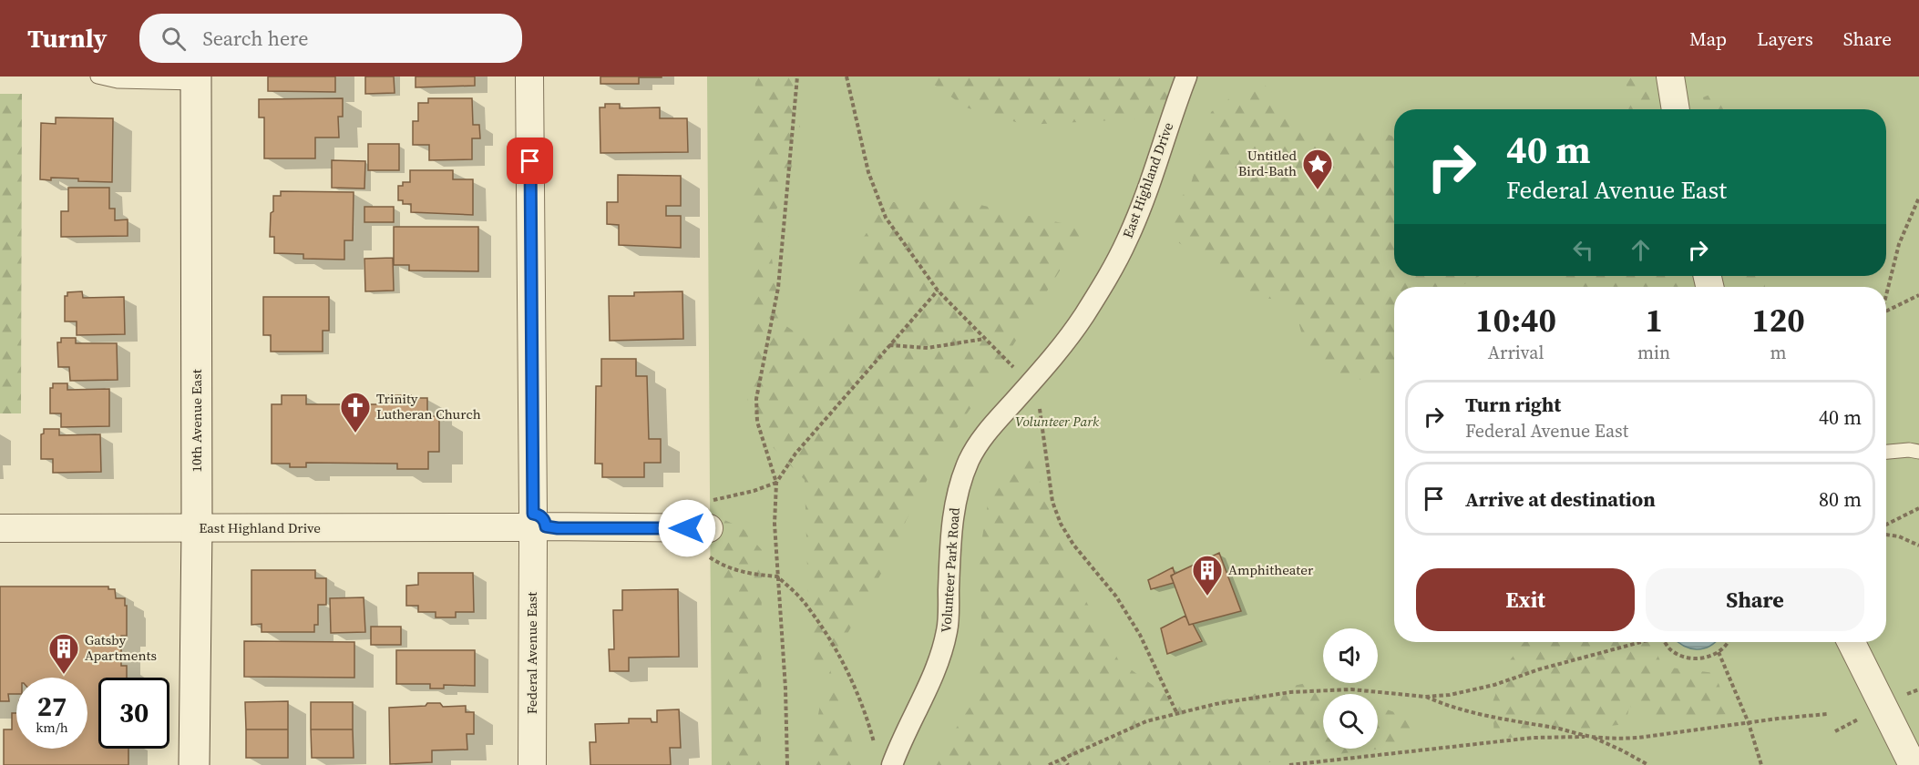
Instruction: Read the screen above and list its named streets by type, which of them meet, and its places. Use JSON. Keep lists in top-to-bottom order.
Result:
{
  "streets": {
    "main road": ["10th Avenue East"],
    "street": ["East Highland Drive", "Volunteer Park Road", "Federal Avenue East"]
  },
  "crossings": [
    ["East Highland Drive", "10th Avenue East"],
    ["East Highland Drive", "Volunteer Park Road"],
    ["East Highland Drive", "Federal Avenue East"]
  ],
  "parks": ["Volunteer Park"],
  "places": {
    "place": ["Untitled Bird-Bath"],
    "church": ["Trinity Lutheran Church"],
    "building": ["Amphitheater", "Gatsby Apartments"]
  },
  "page": {
    "header": "Turnly",
    "search": "Search here",
    "nav": ["Map", "Layers", "Share"],
    "turn": ["40 m", "Federal Avenue East"],
    "eta": [
      "10:40",
      "Arrival",
      "1",
      "min",
      "120",
      "m"
    ],
    "list": [
      {
        "name": "Turn right",
        "note": "Federal Avenue East",
        "value": "40 m"
      },
      {
        "name": "Arrive at destination",
        "value": "80 m"
      }
    ],
    "buttons": ["Exit", "Share"],
    "speed": "27 km/h",
    "limit": "30"
  }
}
